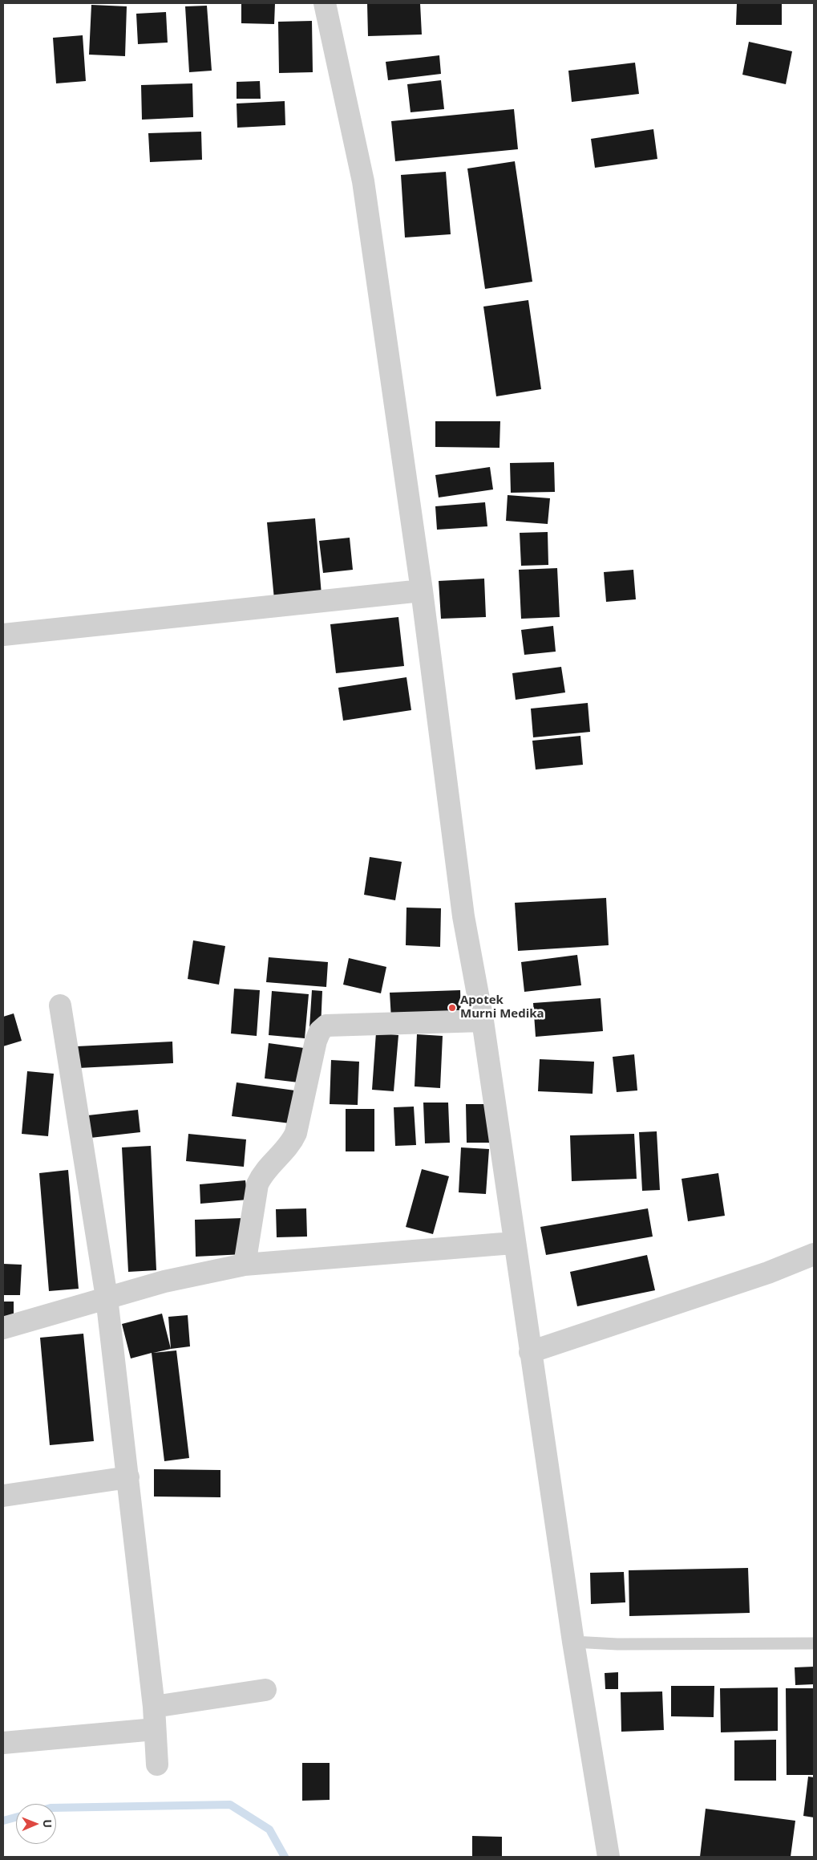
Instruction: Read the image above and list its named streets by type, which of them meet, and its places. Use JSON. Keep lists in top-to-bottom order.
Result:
{
  "places": ["Apotek Murni Medika"],
  "north": "right"
}
